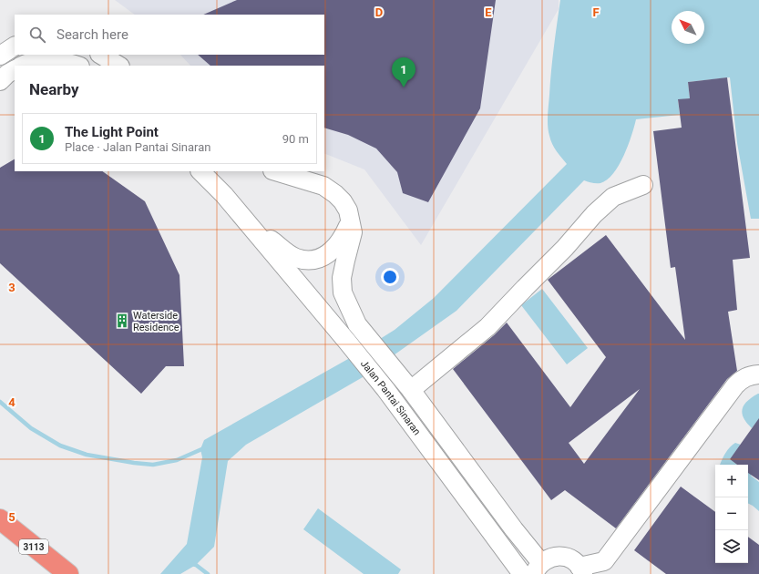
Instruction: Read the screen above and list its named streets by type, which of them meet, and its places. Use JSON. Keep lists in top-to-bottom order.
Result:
{
  "streets": {
    "highway": ["3113"],
    "street": ["Jalan Pantai Sinaran"]
  },
  "places": {
    "building": ["Waterside Residence"]
  },
  "north": "top left",
  "page": {
    "search": "Search here",
    "pins": "1",
    "heading": "Nearby",
    "list": [
      {
        "mark": "1",
        "name": "The Light Point",
        "note": "Place · Jalan Pantai Sinaran",
        "value": "90 m"
      }
    ],
    "map_buttons": ["+", "−"]
  },
  "grid": {
    "columns": ["D", "E", "F"],
    "rows": ["3", "4", "5"]
  }
}
